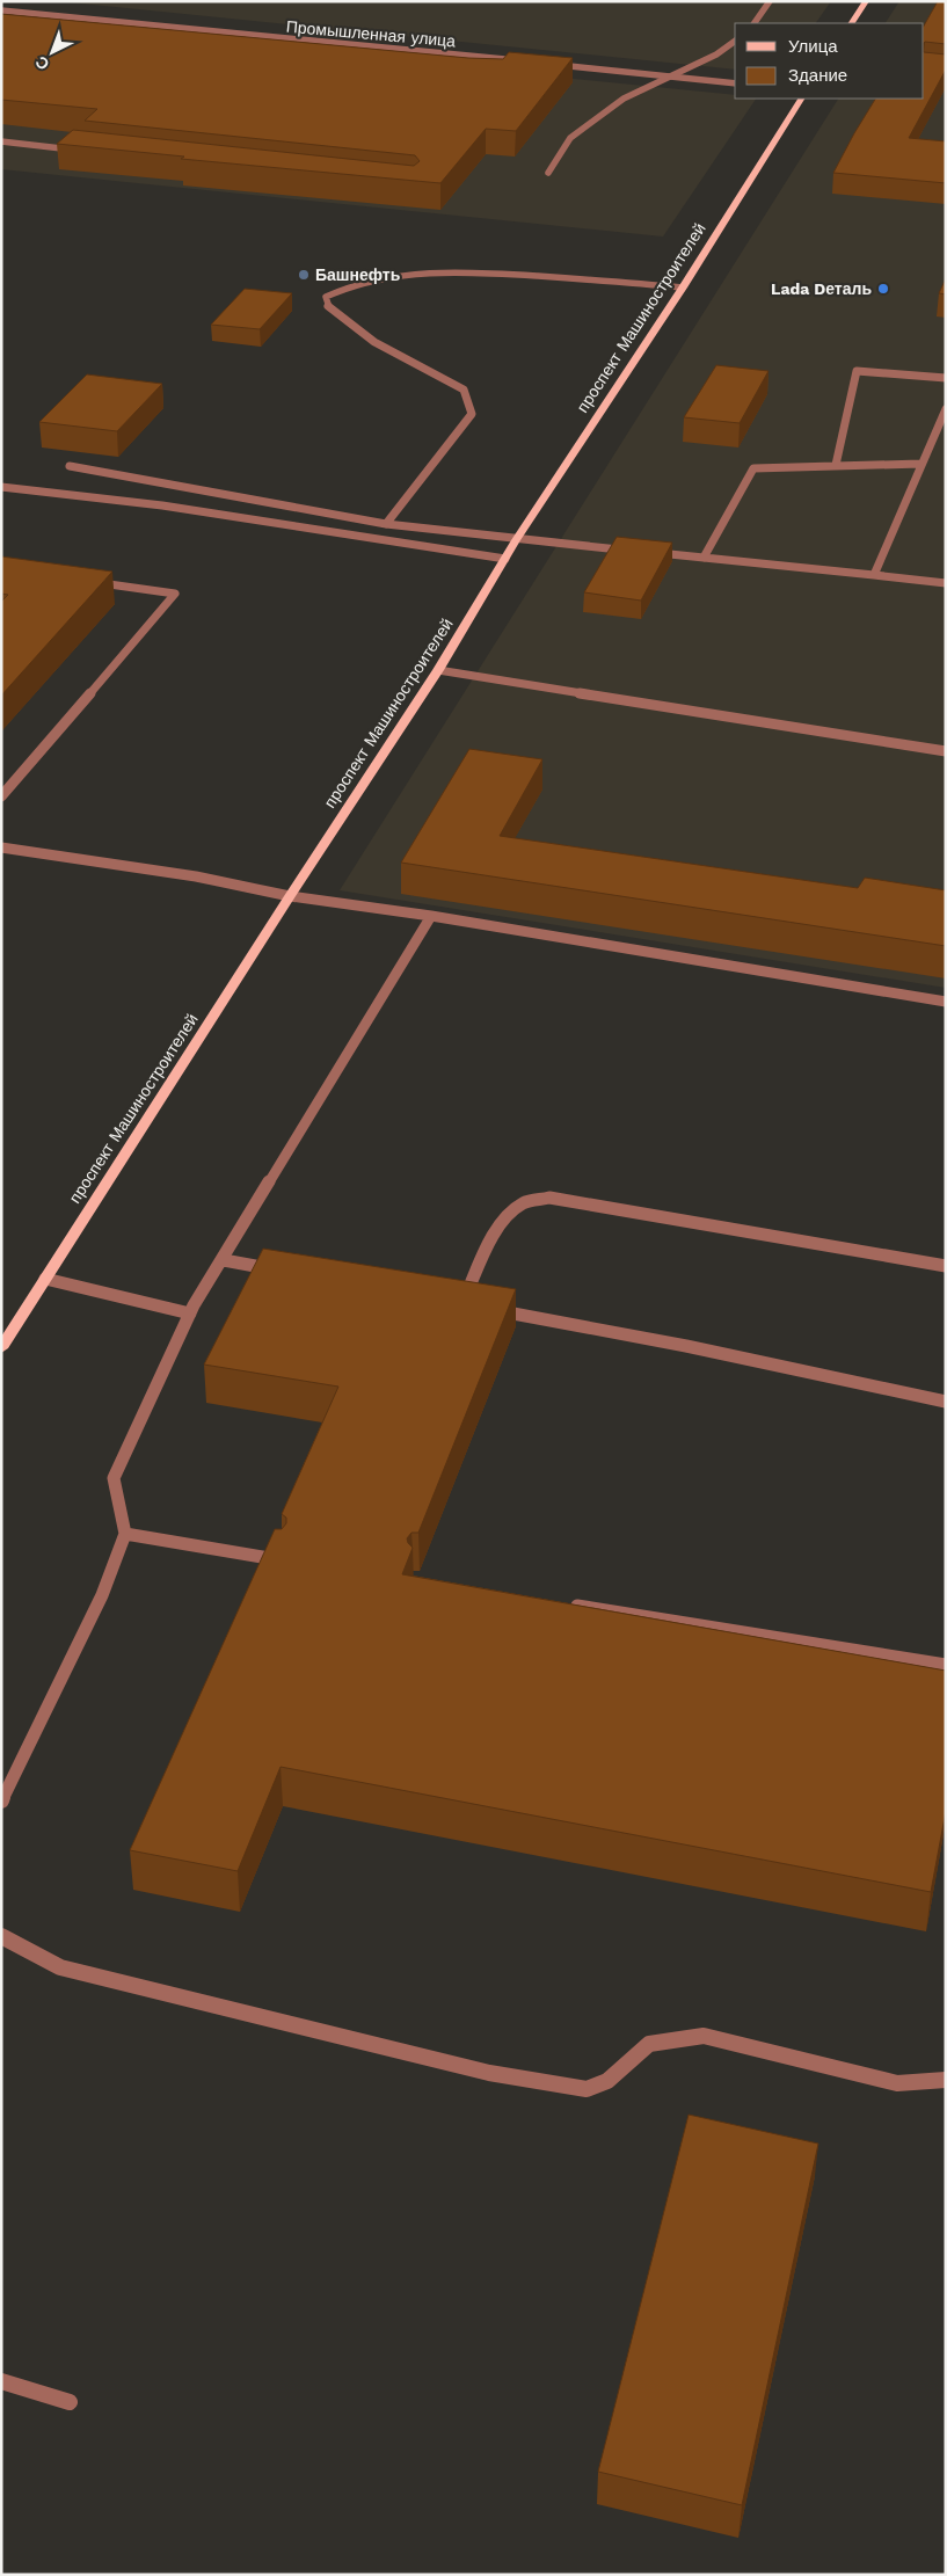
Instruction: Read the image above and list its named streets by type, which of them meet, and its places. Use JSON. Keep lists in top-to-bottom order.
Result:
{
  "streets": {
    "main road": ["проспект Машиностроителей"],
    "street": ["Промышленная улица"]
  },
  "places": ["Башнефть", "Lada Dеталь"],
  "legend": ["Улица", "Здание"],
  "north": "bottom left"
}
